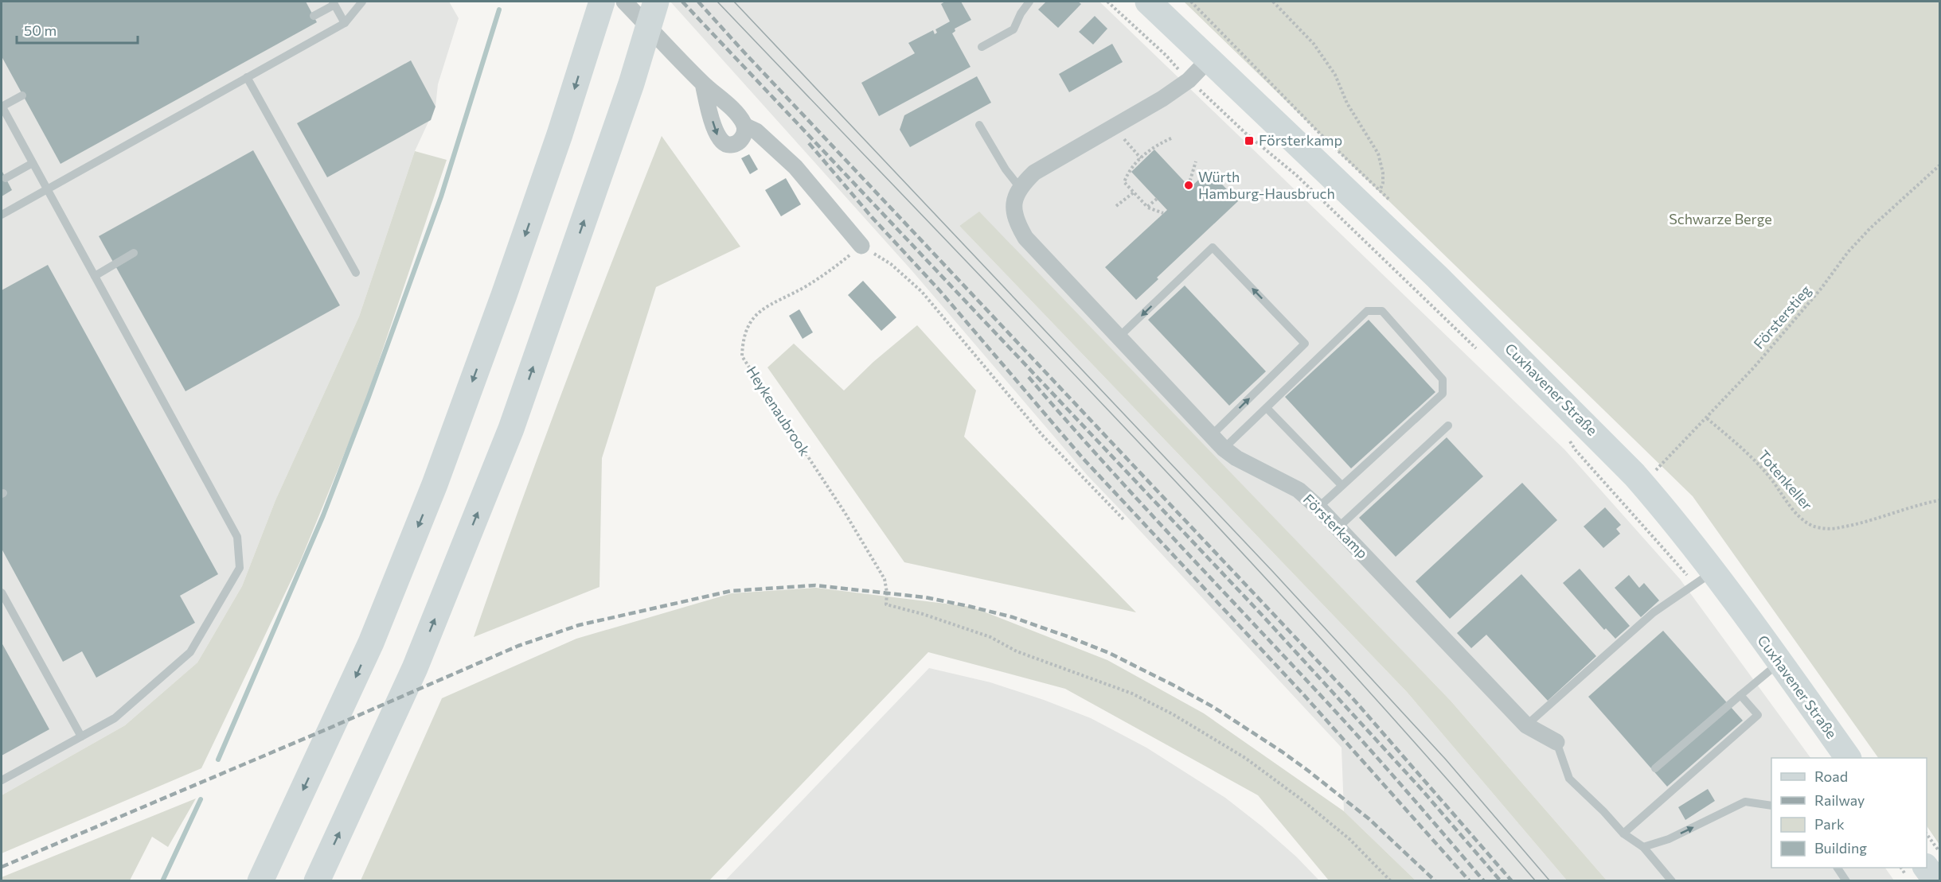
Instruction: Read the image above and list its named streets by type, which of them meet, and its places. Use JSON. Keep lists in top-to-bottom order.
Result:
{
  "streets": {
    "main road": ["Cuxhavener Straße"],
    "street": ["Försterkamp"],
    "path": ["Försterstieg", "Heykenaubrook", "Totenkeller"]
  },
  "crossings": [
    ["Försterstieg", "Cuxhavener Straße"],
    ["Försterstieg", "Totenkeller"]
  ],
  "parks": ["Schwarze Berge"],
  "places": {
    "transit": ["Försterkamp"],
    "other": ["Würth Hamburg-Hausbruch"]
  },
  "legend": [
    "Road",
    "Railway",
    "Park",
    "Building"
  ],
  "scale_bar": "50 m"
}
